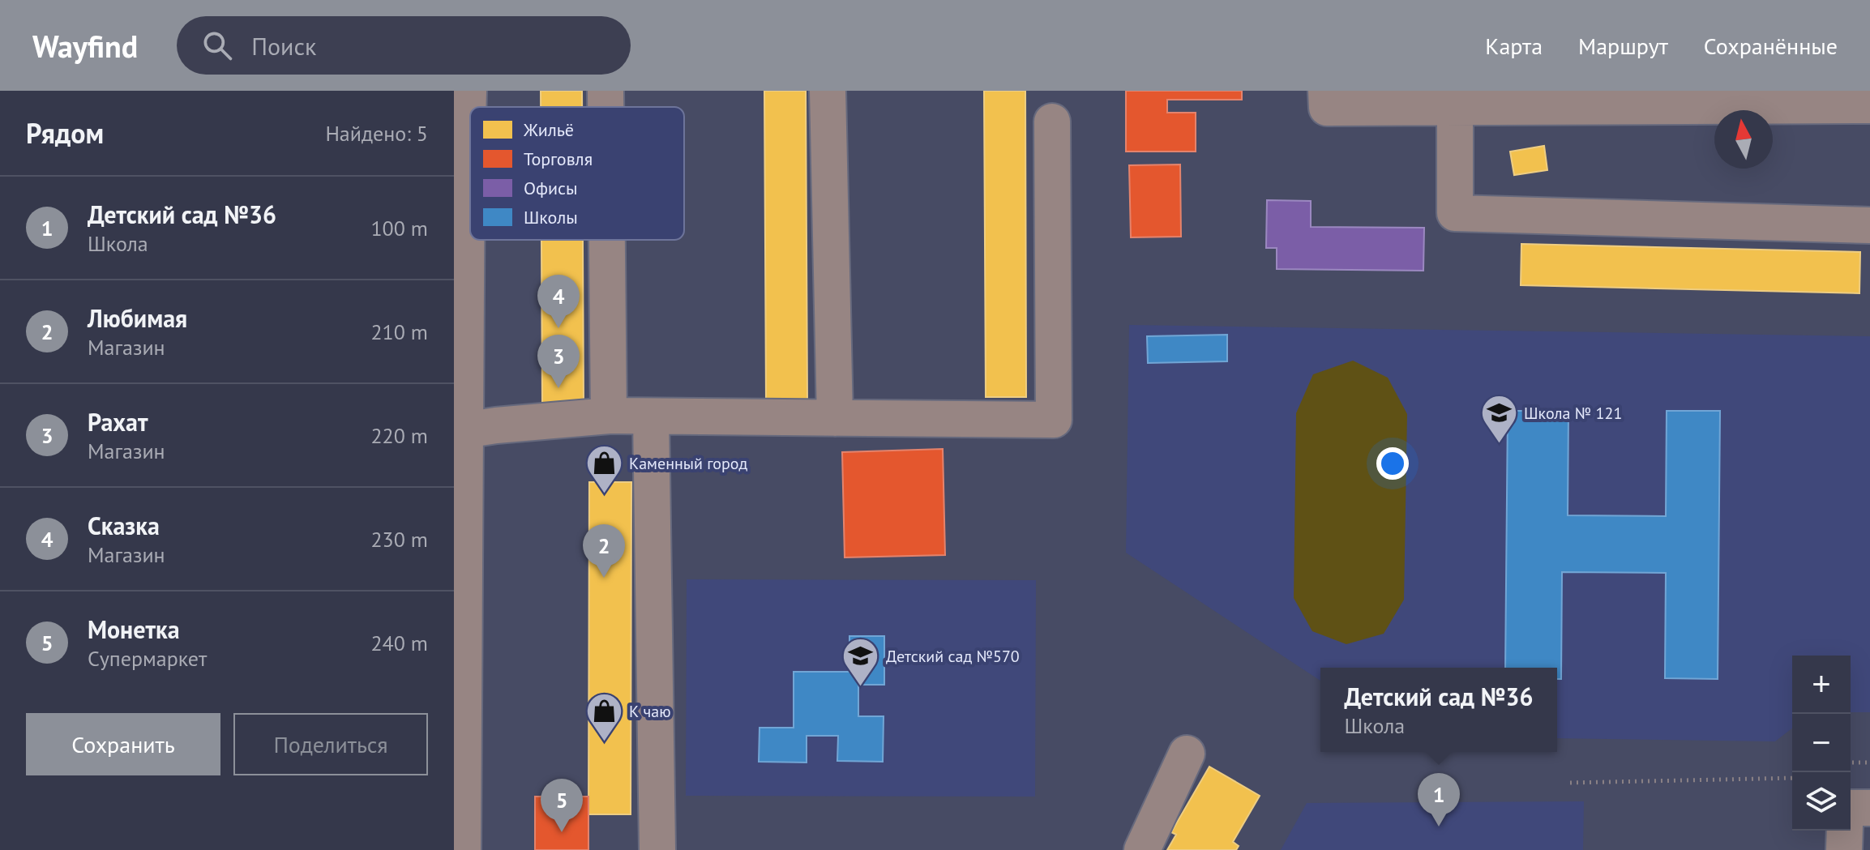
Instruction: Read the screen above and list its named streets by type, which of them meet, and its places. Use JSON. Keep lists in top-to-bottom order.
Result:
{
  "places": {
    "school or university": ["Школа № 121", "Детский сад №570"],
    "shop": ["Каменный город", "К чаю"]
  },
  "legend": [
    "Жильё",
    "Торговля",
    "Офисы",
    "Школы"
  ],
  "north": "top",
  "page": {
    "header": "Wayfind",
    "search": "Поиск",
    "nav": ["Карта", "Маршрут", "Сохранённые"],
    "heading": ["Рядом", "Найдено: 5"],
    "list": [
      {
        "mark": "1",
        "name": "Детский сад №36",
        "note": "Школа",
        "value": "100 m"
      },
      {
        "mark": "2",
        "name": "Любимая",
        "note": "Магазин",
        "value": "210 m"
      },
      {
        "mark": "3",
        "name": "Рахат",
        "note": "Магазин",
        "value": "220 m"
      },
      {
        "mark": "4",
        "name": "Сказка",
        "note": "Магазин",
        "value": "230 m"
      },
      {
        "mark": "5",
        "name": "Монетка",
        "note": "Супермаркет",
        "value": "240 m"
      }
    ],
    "pins": [
      "4",
      "3",
      "2",
      "1",
      "5"
    ],
    "map_buttons": ["+", "−"],
    "popup": ["Детский сад №36", "Школа"],
    "buttons": ["Сохранить", "Поделиться"]
  }
}
